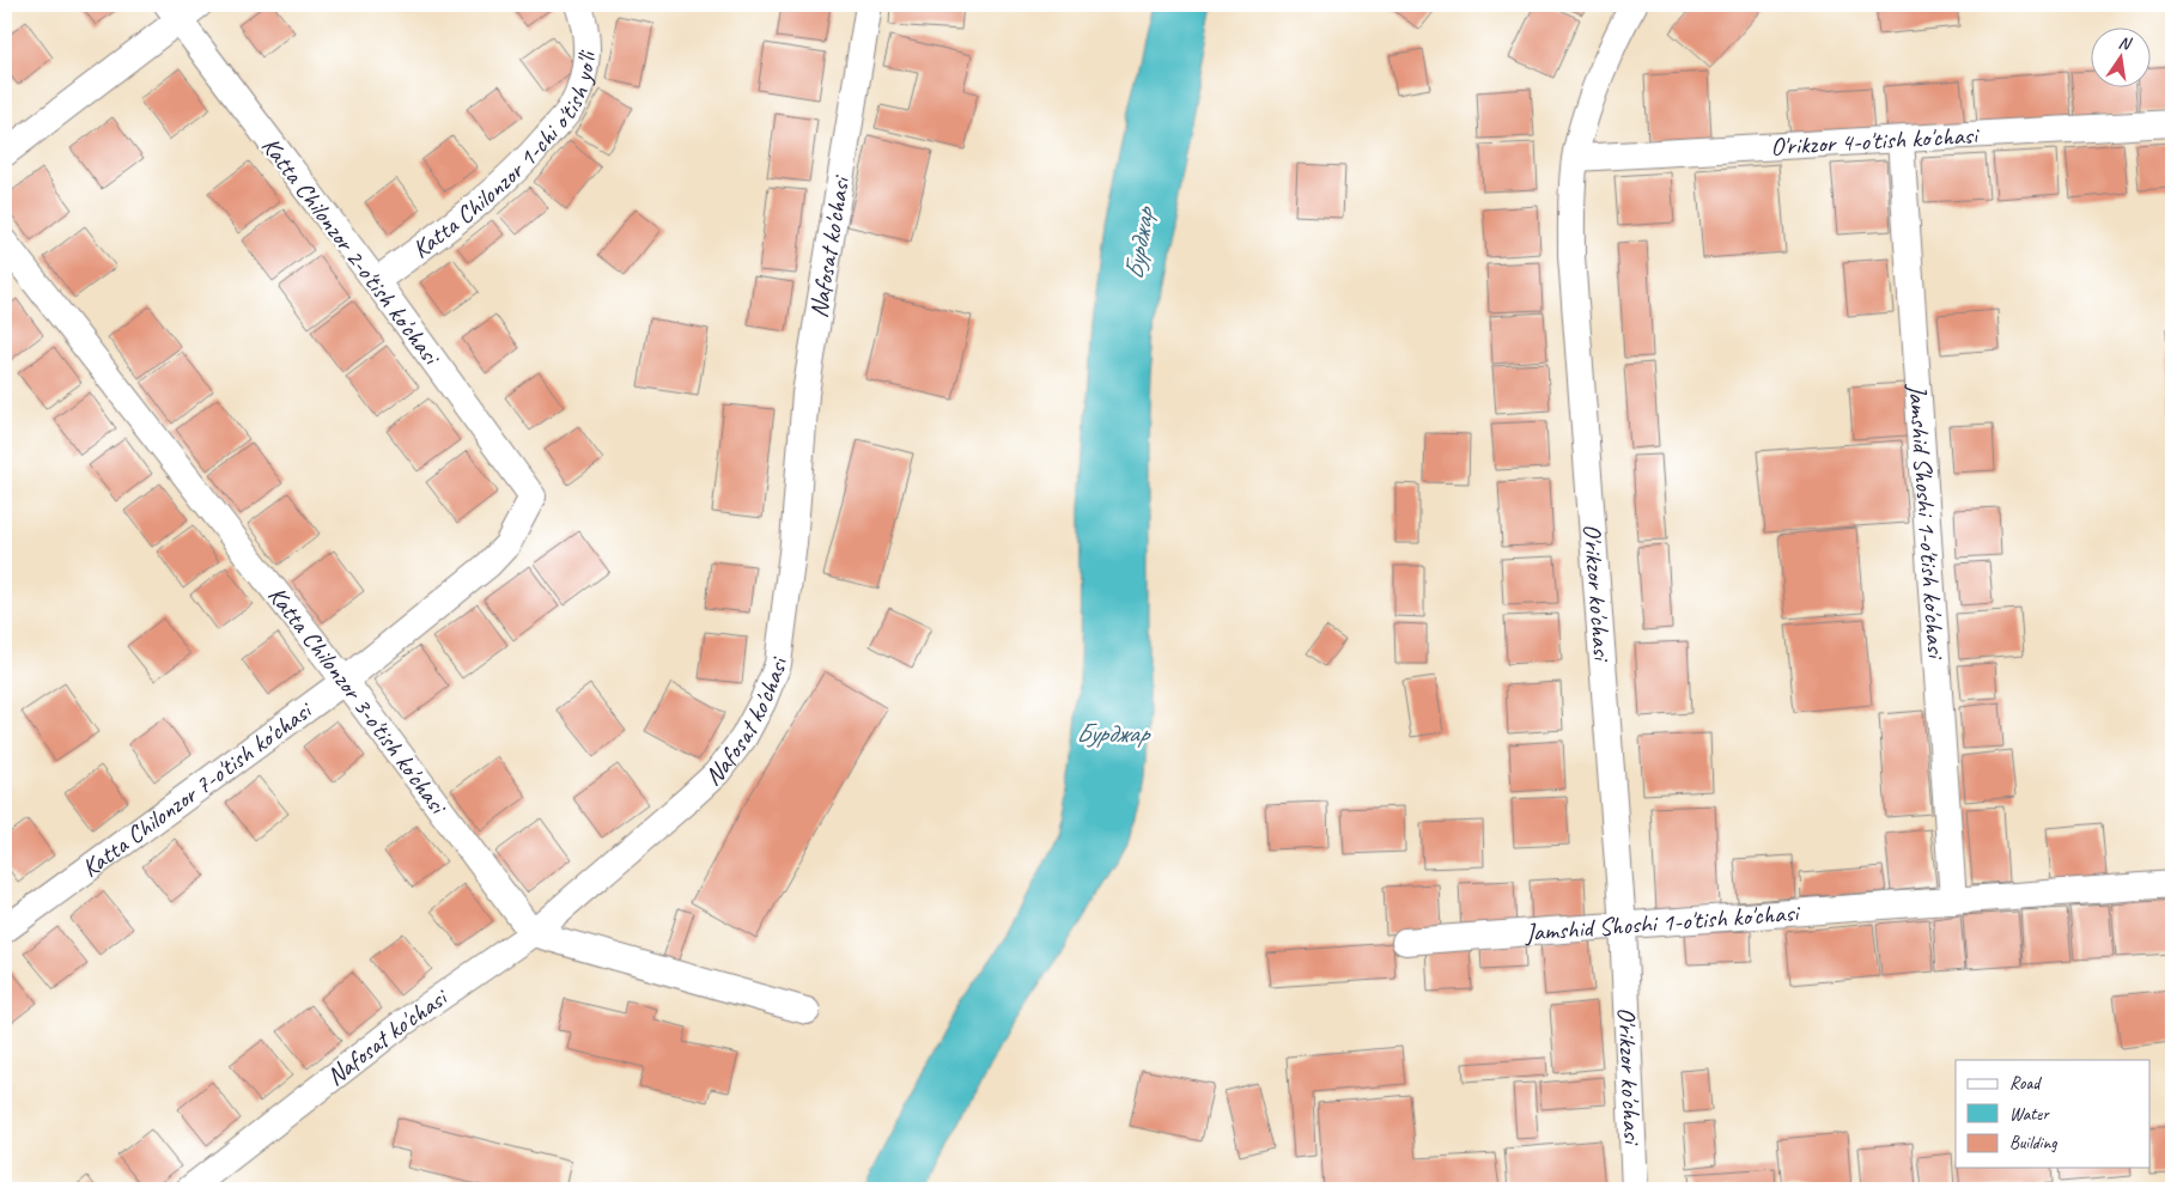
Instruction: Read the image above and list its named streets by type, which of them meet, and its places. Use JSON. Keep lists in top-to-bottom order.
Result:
{
  "streets": {
    "street": [
      "O'rikzor 4-o'tish ko'chasi",
      "Katta Chilonzor 1-chi o'tish yo'li",
      "Nafosat ko'chasi",
      "Katta Chilonzor 2-o'tish ko'chasi",
      "Jamshid Shoshi 1-o'tish ko'chasi",
      "O'rikzor ko'chasi",
      "Katta Chilonzor 3-o'tish ko'chasi",
      "Katta Chilonzor 7-o'tish ko'chasi"
    ]
  },
  "crossings": [
    ["O'rikzor 4-o'tish ko'chasi", "Jamshid Shoshi 1-o'tish ko'chasi"],
    ["O'rikzor 4-o'tish ko'chasi", "O'rikzor ko'chasi"],
    ["Katta Chilonzor 1-chi o'tish yo'li", "Katta Chilonzor 2-o'tish ko'chasi"],
    ["Nafosat ko'chasi", "Katta Chilonzor 3-o'tish ko'chasi"],
    ["Katta Chilonzor 2-o'tish ko'chasi", "Katta Chilonzor 7-o'tish ko'chasi"],
    ["Jamshid Shoshi 1-o'tish ko'chasi", "O'rikzor ko'chasi"],
    ["Katta Chilonzor 3-o'tish ko'chasi", "Katta Chilonzor 7-o'tish ko'chasi"]
  ],
  "water": ["Бурджар"],
  "legend": ["Road", "Water", "Building"],
  "north": "top"
}
